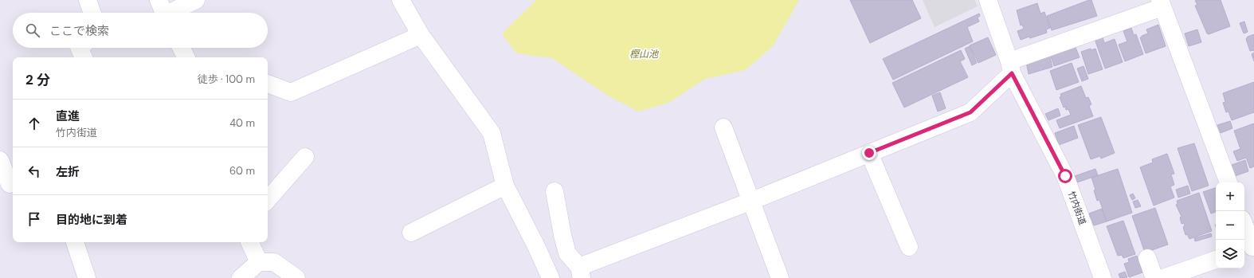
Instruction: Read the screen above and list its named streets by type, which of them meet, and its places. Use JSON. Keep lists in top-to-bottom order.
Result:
{
  "streets": {
    "street": ["竹内街道"]
  },
  "water": ["樫山池"],
  "page": {
    "search": "ここで検索",
    "heading": ["2 分", "徒歩 · 100 m"],
    "list": [
      ["直進", "竹内街道", "40 m"],
      ["左折", "60 m"],
      "目的地に到着"
    ],
    "map_buttons": ["+", "−"]
  }
}
